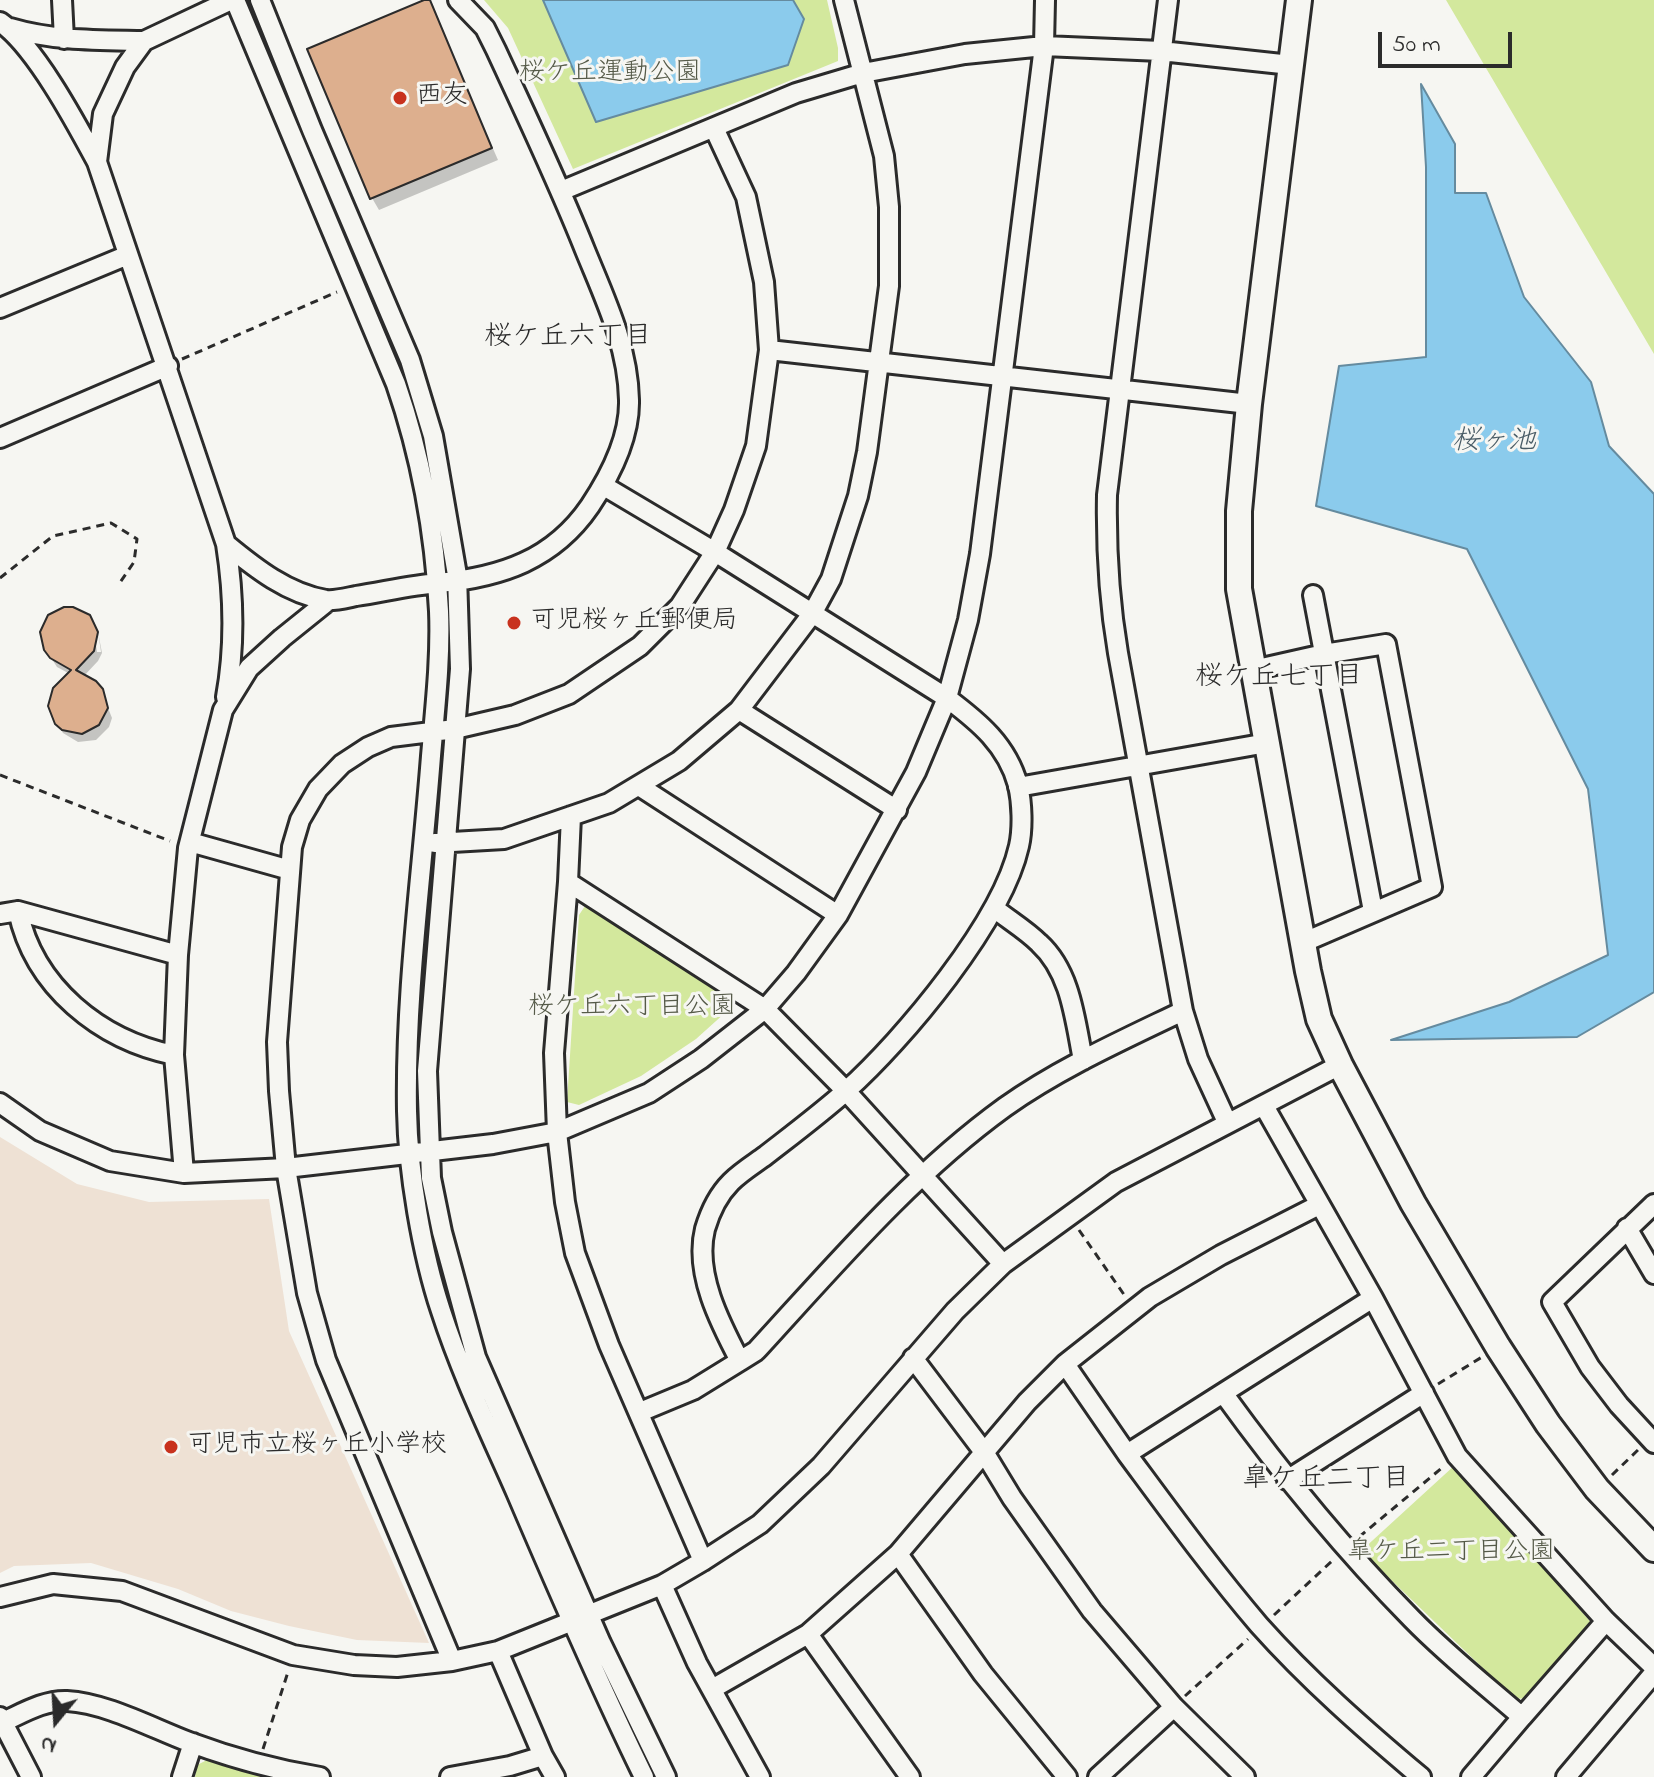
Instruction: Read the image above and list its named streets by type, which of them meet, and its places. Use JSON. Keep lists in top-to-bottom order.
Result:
{
  "districts": ["桜ケ丘六丁目", "桜ケ丘七丁目", "皐ケ丘二丁目"],
  "water": ["桜ヶ池"],
  "parks": ["桜ケ丘運動公園", "桜ケ丘六丁目公園", "皐ケ丘二丁目公園"],
  "places": ["西友", "可児桜ヶ丘郵便局", "可児市立桜ヶ丘小学校"],
  "scale_bar": "50 m",
  "north": "bottom"
}
